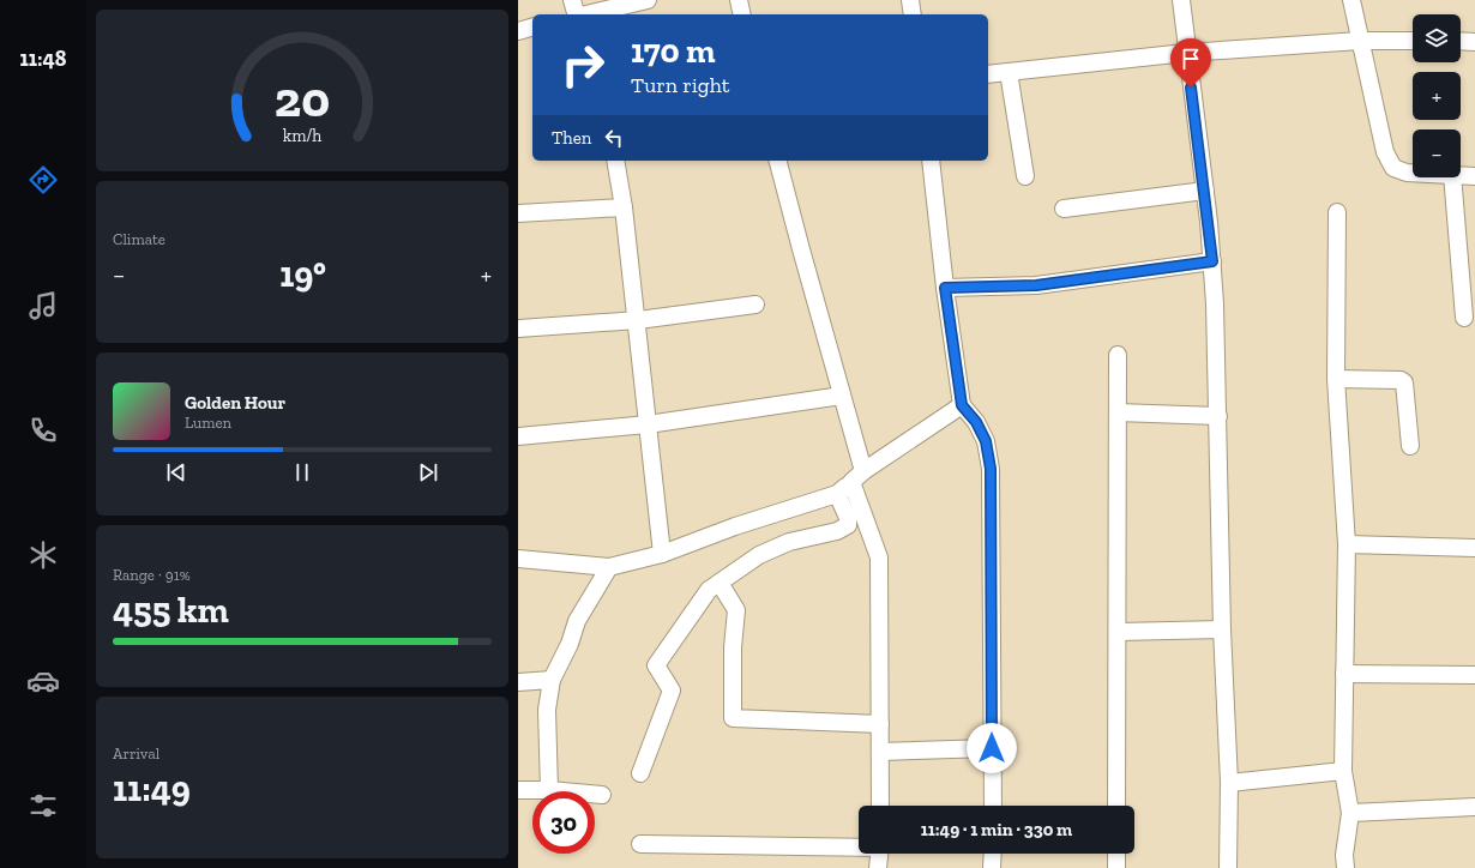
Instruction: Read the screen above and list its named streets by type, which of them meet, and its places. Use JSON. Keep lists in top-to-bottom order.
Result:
{
  "page": {
    "tabs": "11:48",
    "map_buttons": ["+", "−"],
    "turn": ["170 m", "Turn right"],
    "then": "Then",
    "tile": [
      "Climate",
      ["Range · 91%", "455 km"],
      ["Arrival", "11:49"]
    ],
    "heat": ["−", "19°", "+"],
    "song": ["Golden Hour", "Lumen"],
    "limit": "30",
    "trip": "11:49 · 1 min · 330 m",
    "gauge": ["20", "km/h"]
  }
}
